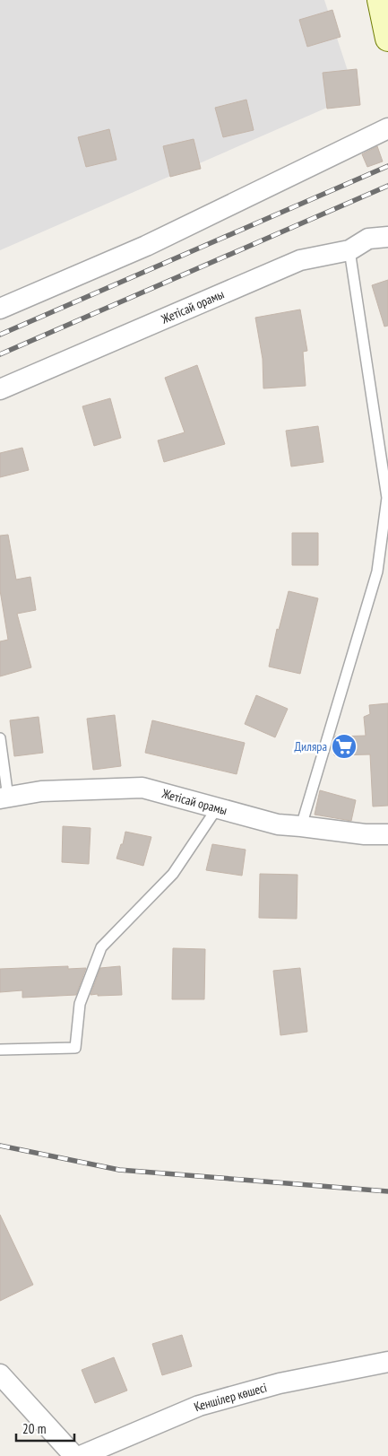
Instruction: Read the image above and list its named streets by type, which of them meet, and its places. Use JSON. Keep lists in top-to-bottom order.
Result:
{
  "streets": {
    "street": ["Жетісай орамы", "Кеншілер көшесі"]
  },
  "places": {
    "supermarket": ["Диляра"]
  },
  "scale_bar": "20 m"
}
